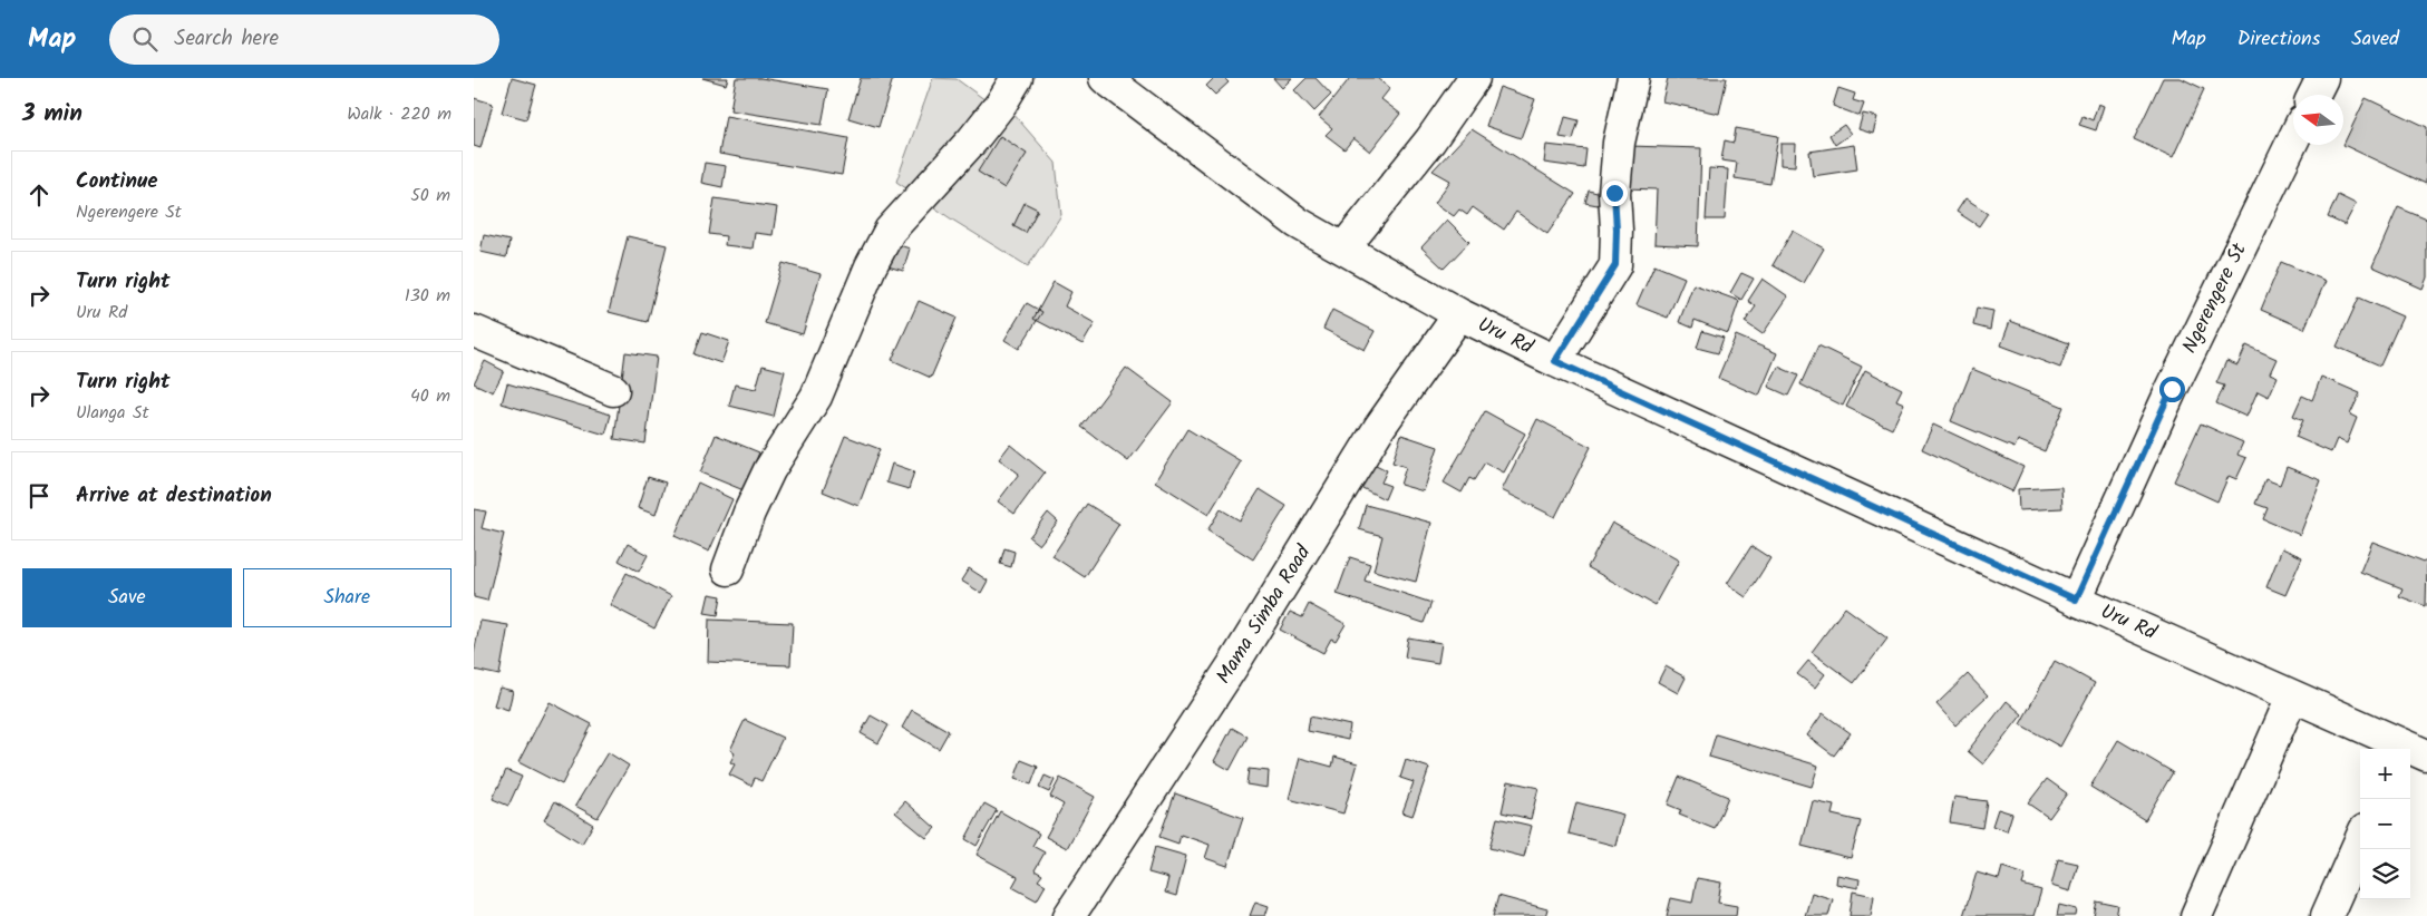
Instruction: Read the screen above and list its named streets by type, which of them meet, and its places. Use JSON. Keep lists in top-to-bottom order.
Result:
{
  "streets": {
    "street": ["Ngerengere St", "Uru Rd", "Mama Simba Road"]
  },
  "crossings": [
    ["Ngerengere St", "Uru Rd"],
    ["Uru Rd", "Mama Simba Road"]
  ],
  "north": "left",
  "page": {
    "header": "Map",
    "search": "Search here",
    "nav": ["Map", "Directions", "Saved"],
    "heading": ["3 min", "Walk · 220 m"],
    "list": [
      ["Continue", "Ngerengere St", "50 m"],
      ["Turn right", "Uru Rd", "130 m"],
      ["Turn right", "Ulanga St", "40 m"],
      "Arrive at destination"
    ],
    "buttons": ["Save", "Share"],
    "map_buttons": ["+", "−"]
  }
}
